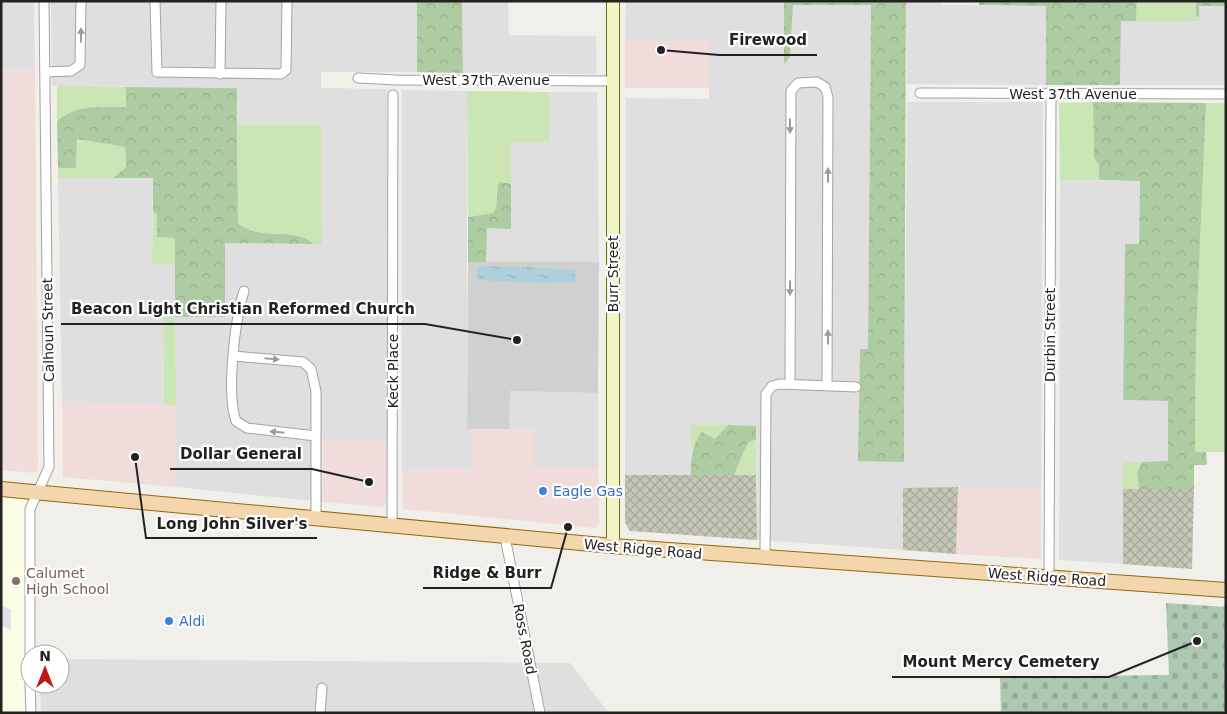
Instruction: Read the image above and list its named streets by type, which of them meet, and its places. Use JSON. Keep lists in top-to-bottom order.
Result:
{
  "streets": {
    "main road": ["Burr Street", "West Ridge Road"],
    "street": [
      "West 37th Avenue",
      "Calhoun Street",
      "Durbin Street",
      "Keck Place",
      "Ross Road"
    ]
  },
  "crossings": [
    ["West 37th Avenue", "Burr Street"],
    ["West 37th Avenue", "Durbin Street"],
    ["Burr Street", "West Ridge Road"],
    ["Calhoun Street", "West Ridge Road"],
    ["Durbin Street", "West Ridge Road"],
    ["Keck Place", "West Ridge Road"],
    ["West Ridge Road", "Ross Road"]
  ],
  "places": [
    "Firewood",
    "Beacon Light Christian Reformed Church",
    "Long John Silver's",
    "Dollar General",
    "Eagle Gas",
    "Ridge & Burr",
    "Calumet High School",
    "Aldi",
    "Mount Mercy Cemetery"
  ],
  "north": "top"
}
